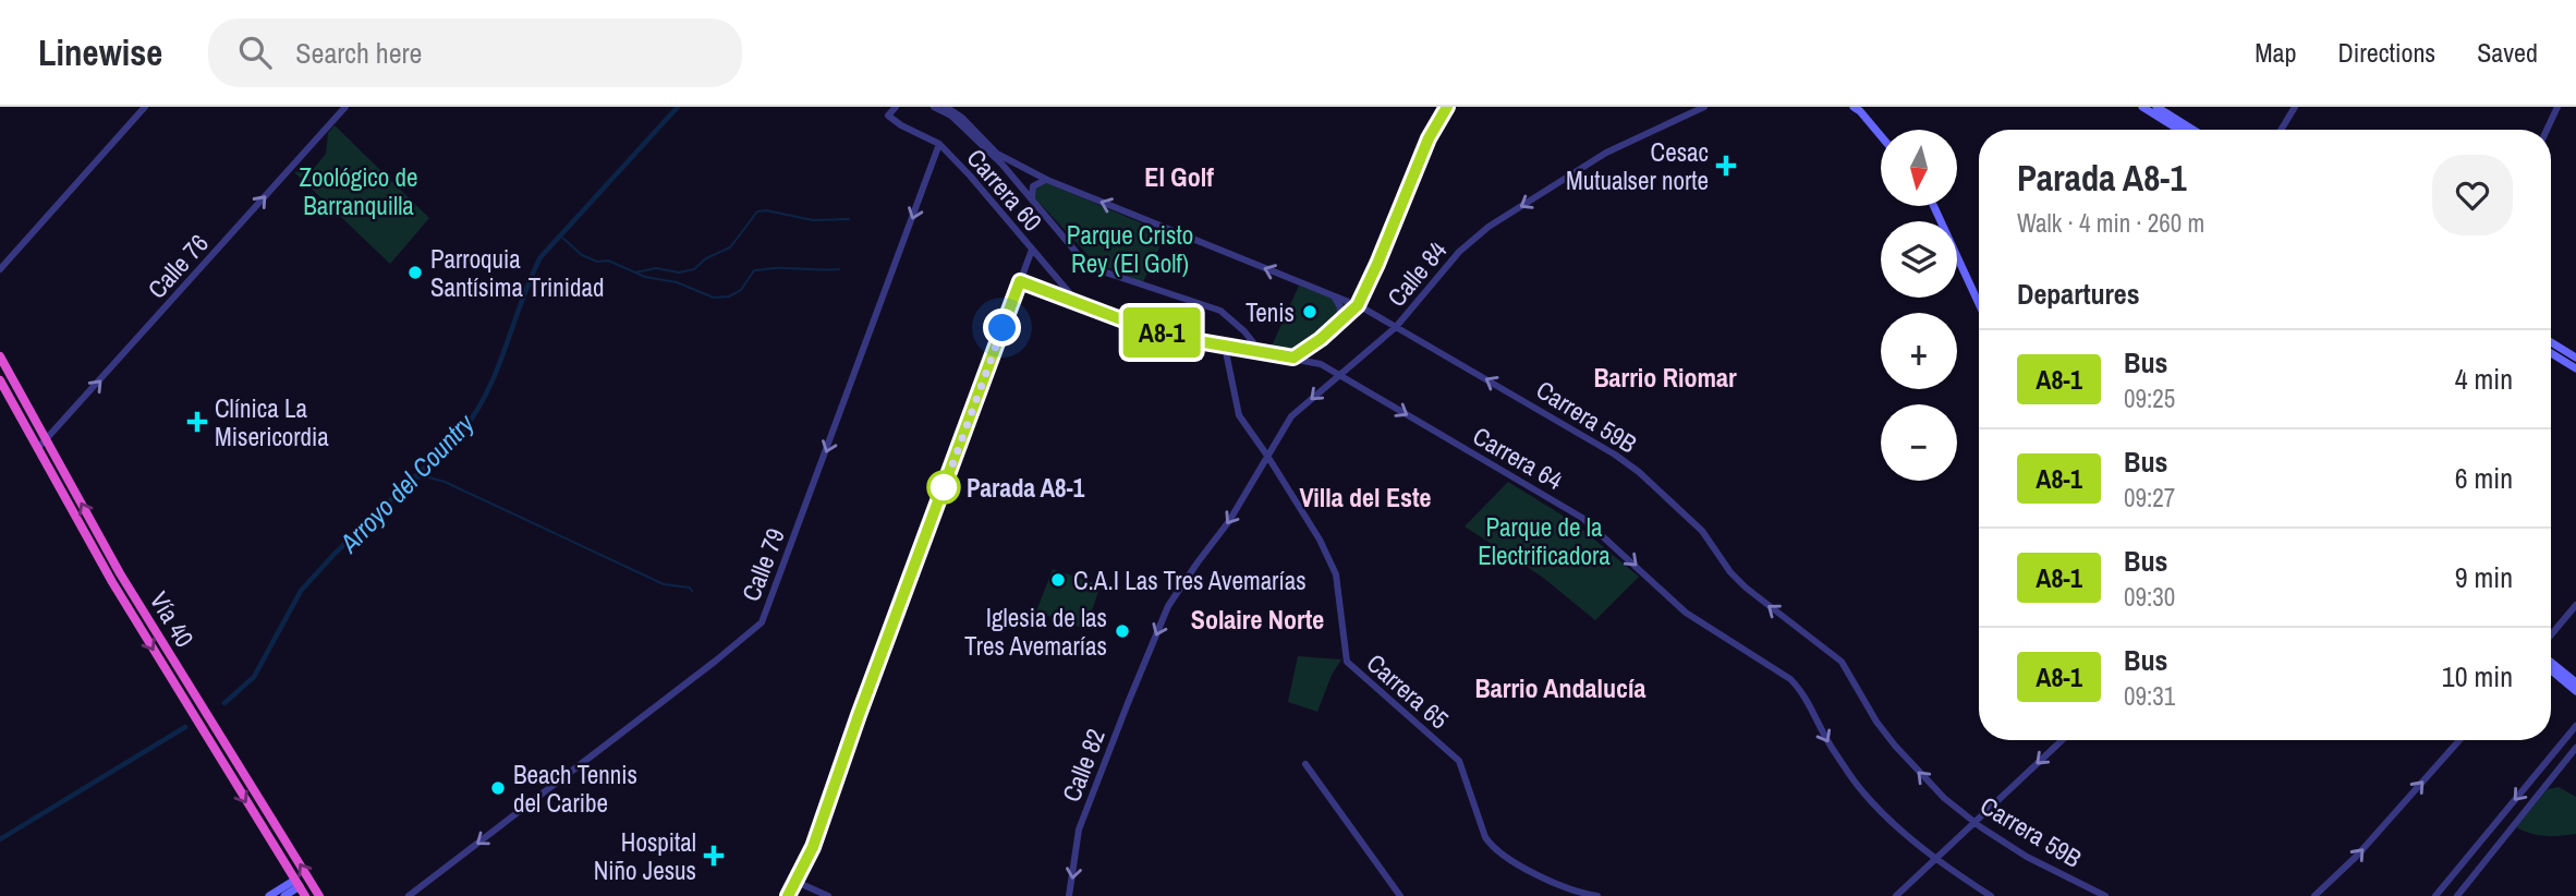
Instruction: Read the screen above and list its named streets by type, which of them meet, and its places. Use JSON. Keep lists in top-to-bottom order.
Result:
{
  "streets": {
    "highway": ["Vía 40"],
    "street": [
      "Carrera 60",
      "Calle 76",
      "Calle 84",
      "Carrera 59B",
      "Carrera 64",
      "Calle 79",
      "Carrera 65",
      "Calle 82"
    ]
  },
  "crossings": [
    ["Carrera 60", "Carrera 64"],
    ["Carrera 60", "Calle 79"],
    ["Calle 76", "Vía 40"],
    ["Calle 84", "Carrera 59B"],
    ["Calle 84", "Carrera 64"],
    ["Calle 84", "Carrera 65"],
    ["Calle 84", "Calle 82"],
    ["Carrera 59B", "Carrera 64"],
    ["Carrera 64", "Carrera 65"]
  ],
  "one_way": [
    "Calle 76",
    "Calle 84",
    "Carrera 59B",
    "Carrera 64",
    "Calle 79",
    "Calle 82"
  ],
  "districts": [
    "El Golf",
    "Barrio Riomar",
    "Villa del Este",
    "Solaire Norte",
    "Barrio Andalucía"
  ],
  "water": ["Arroyo del Country"],
  "parks": ["Zoológico de Barranquilla", "Parque Cristo Rey (El Golf)", "Parque de la Electrificadora"],
  "places": {
    "health": ["Cesac Mutualser norte", "Clínica La Misericordia", "Hospital Niño Jesus"],
    "other": [
      "Parroquia Santísima Trinidad",
      "Tenis",
      "Parada A8-1",
      "C.A.I Las Tres Avemarías",
      "Iglesia de las Tres Avemarías",
      "Beach Tennis del Caribe"
    ]
  },
  "lines": ["bus line A8-1"],
  "north": "bottom",
  "page": {
    "header": "Linewise",
    "search": "Search here",
    "nav": ["Map", "Directions", "Saved"],
    "on_map": "A8-1",
    "map_buttons": ["+", "−"],
    "heading": [
      ["Parada A8-1", "Walk · 4 min · 260 m"],
      "Departures"
    ],
    "list": [
      {
        "mark": "A8-1",
        "name": "Bus",
        "note": "09:25",
        "value": "4 min"
      },
      {
        "mark": "A8-1",
        "name": "Bus",
        "note": "09:27",
        "value": "6 min"
      },
      {
        "mark": "A8-1",
        "name": "Bus",
        "note": "09:30",
        "value": "9 min"
      },
      {
        "mark": "A8-1",
        "name": "Bus",
        "note": "09:31",
        "value": "10 min"
      }
    ]
  }
}
